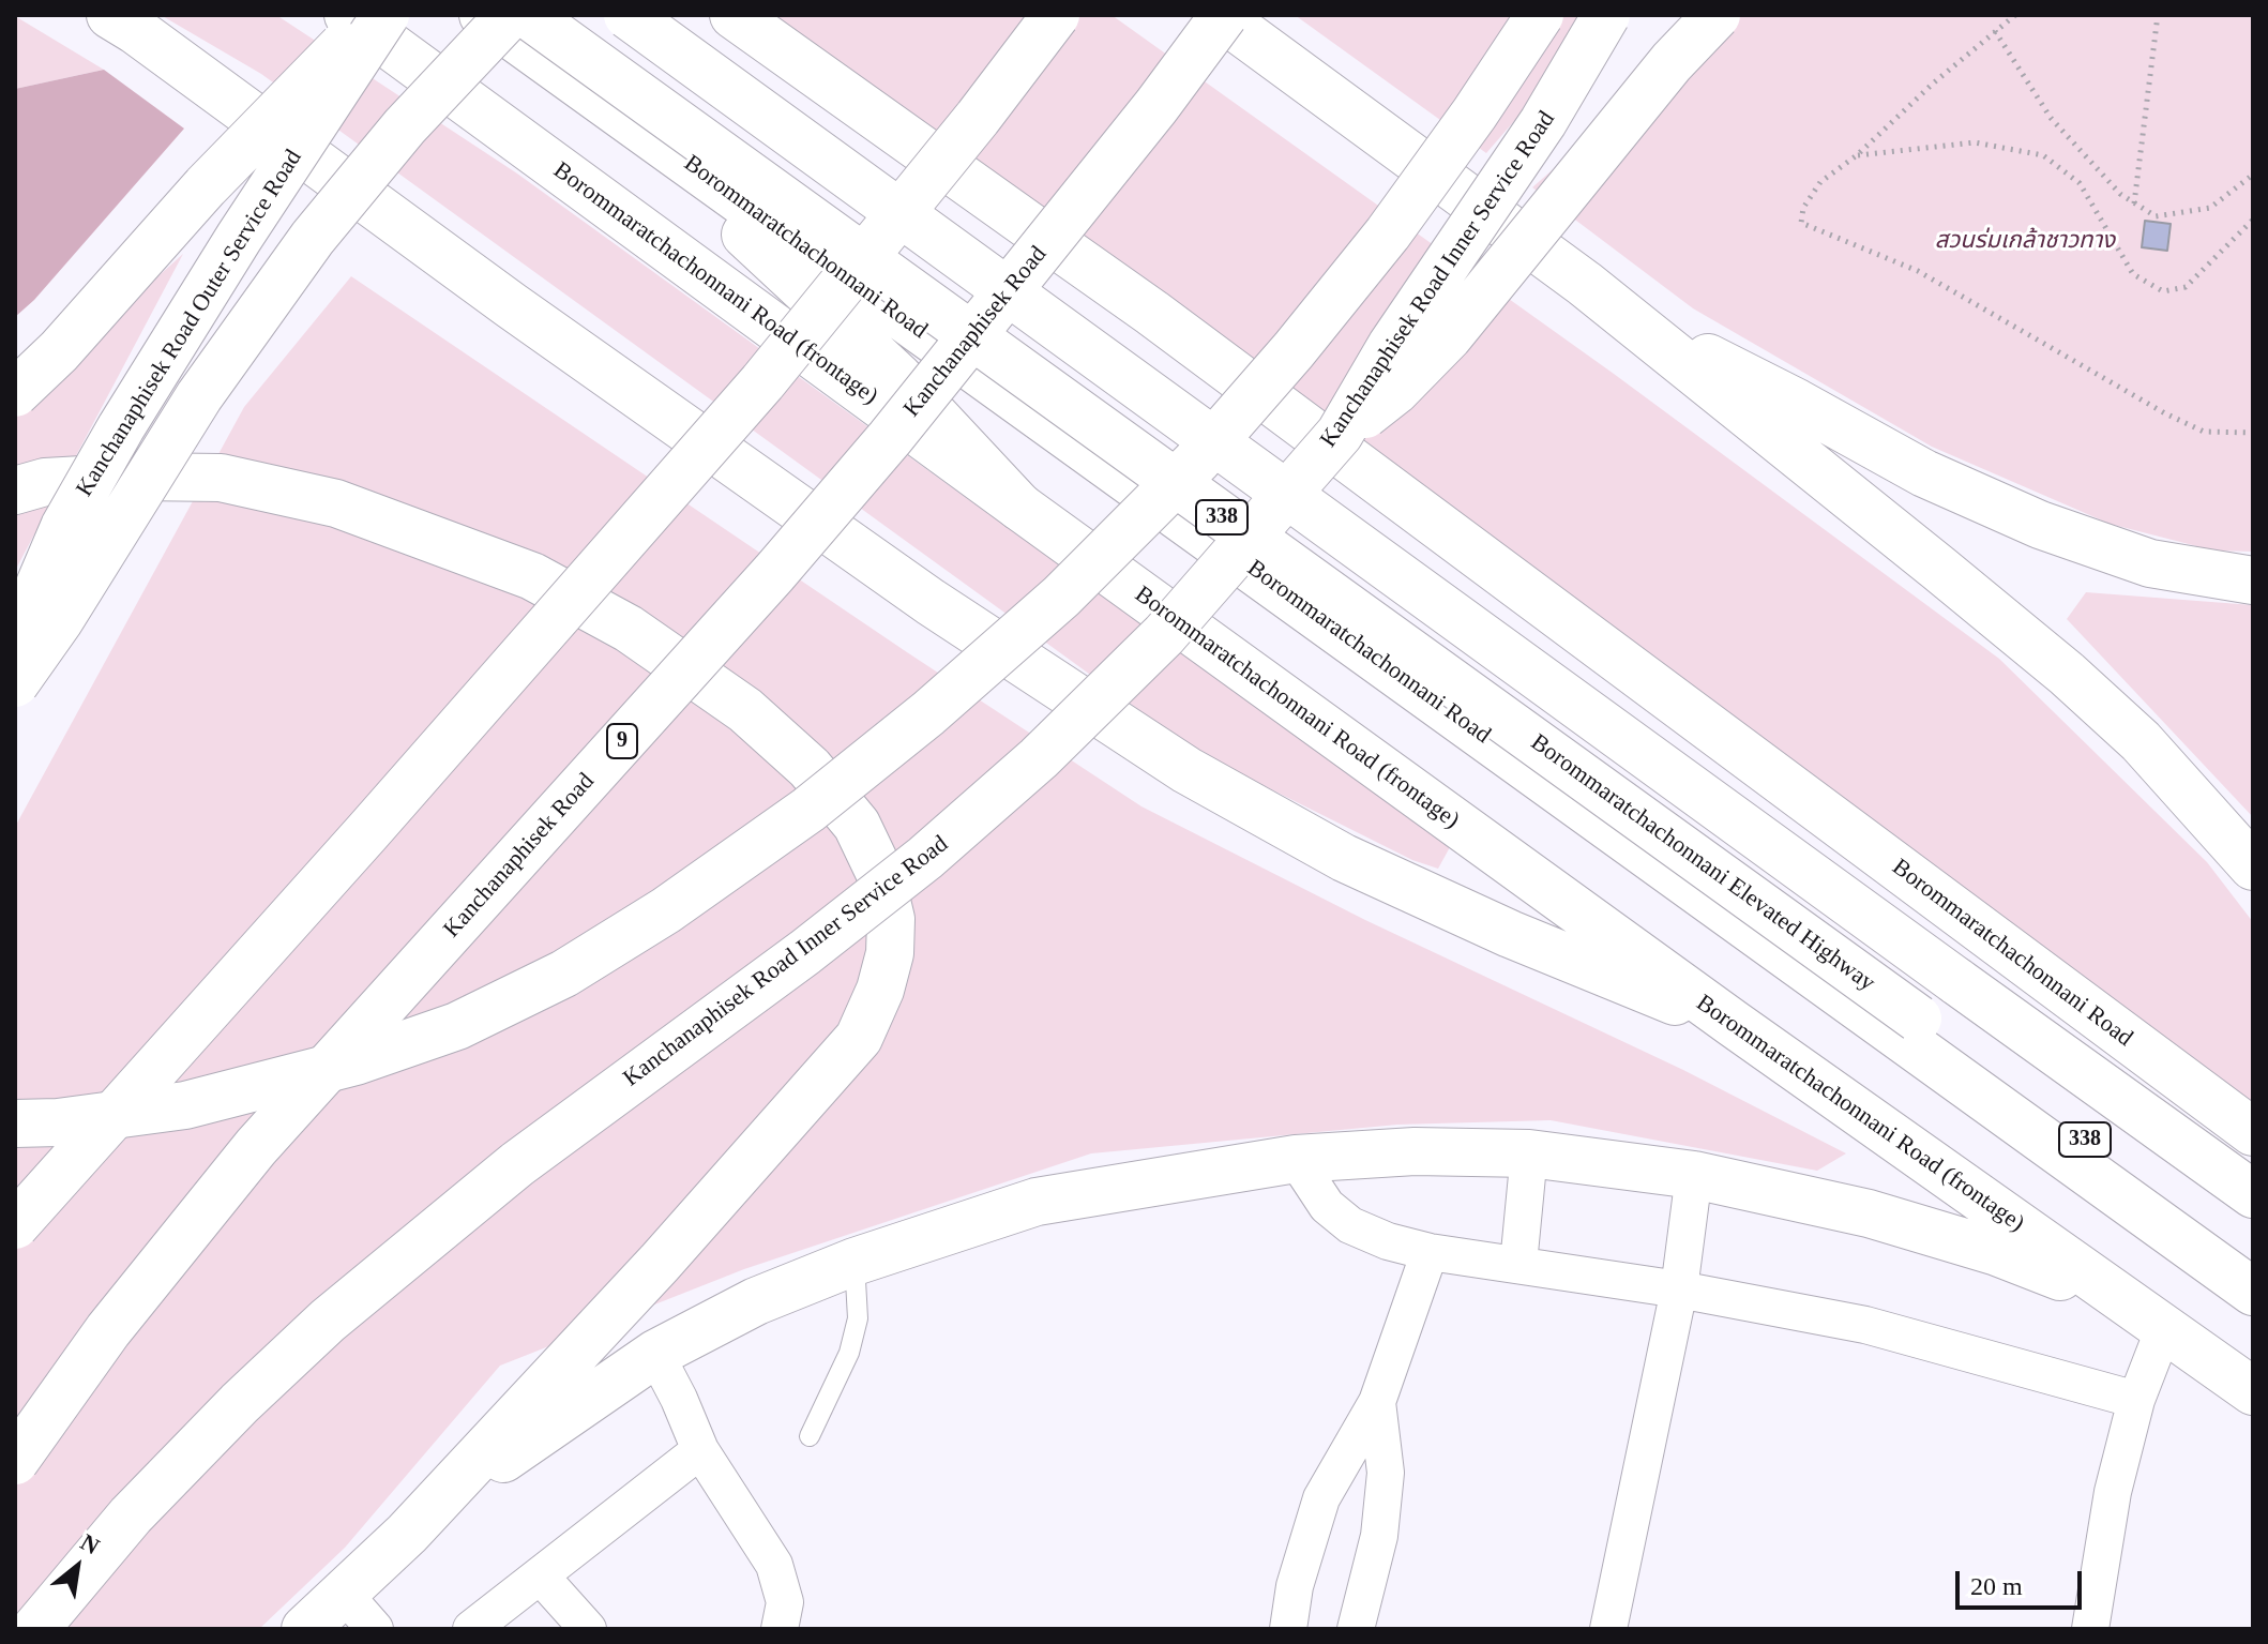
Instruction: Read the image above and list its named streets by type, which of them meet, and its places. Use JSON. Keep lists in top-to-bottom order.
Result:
{
  "streets": {
    "main road": [
      "Borommaratchachonnani Road",
      "Kanchanaphisek Road Inner Service Road",
      "Borommaratchachonnani Road (frontage)",
      "Kanchanaphisek Road Outer Service Road",
      "Kanchanaphisek Road",
      "338",
      "9",
      "Borommaratchachonnani Elevated Highway"
    ]
  },
  "parks": ["สวนร่มเกล้าชาวทาง"],
  "scale_bar": "20 m",
  "north": "top right"
}
